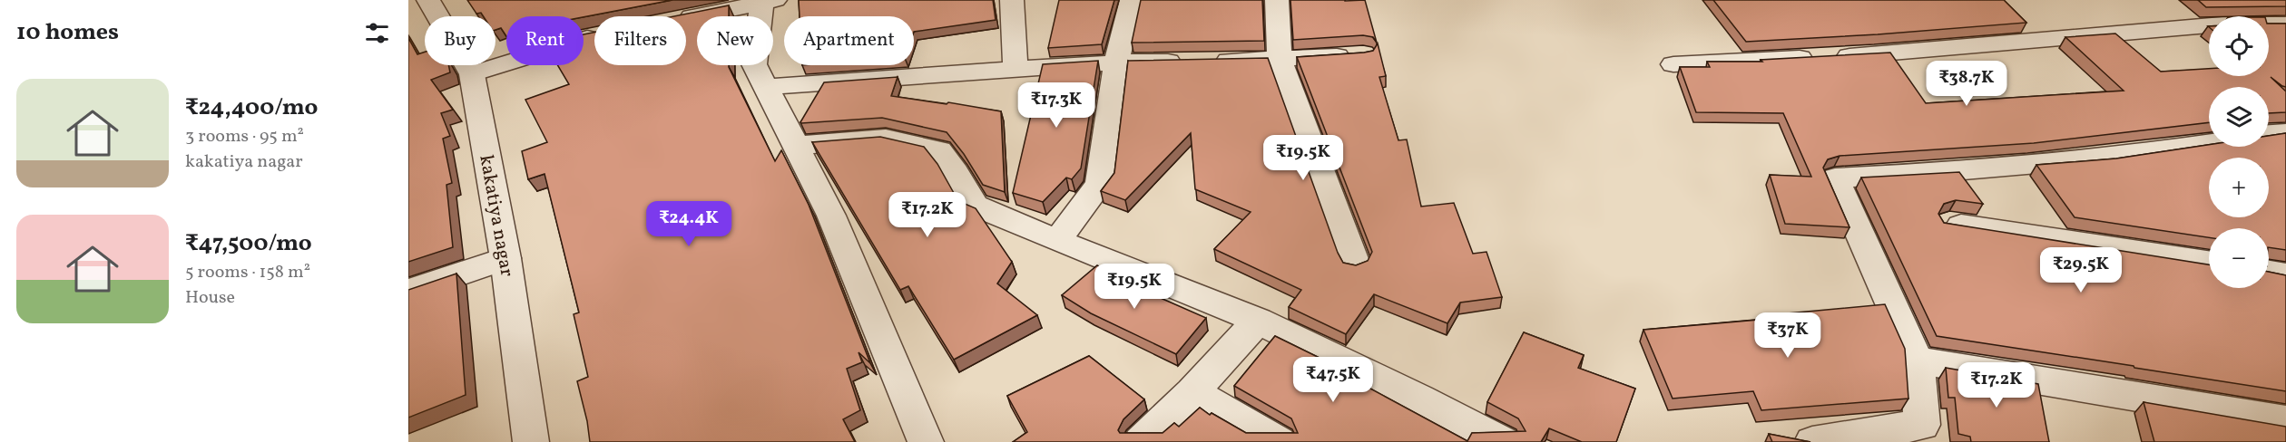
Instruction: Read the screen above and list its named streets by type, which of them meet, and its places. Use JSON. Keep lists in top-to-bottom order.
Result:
{
  "streets": {
    "street": ["kakatiya nagar"]
  },
  "page": {
    "heading": "10 homes",
    "map_buttons": ["+", "−"],
    "chip": [
      "Buy",
      "Rent",
      "Filters",
      "New",
      "Apartment"
    ],
    "price": [
      "₹38.7K",
      "₹17.3K",
      "₹19.5K",
      "₹17.2K",
      "₹24.4K",
      "₹29.5K",
      "₹19.5K",
      "₹37K",
      "₹47.5K",
      "₹17.2K"
    ],
    "list": [
      {
        "name": "₹24,400/mo",
        "note": "3 rooms · 95 m² · kakatiya nagar"
      },
      {
        "name": "₹47,500/mo",
        "note": "5 rooms · 158 m² · House"
      }
    ]
  }
}
